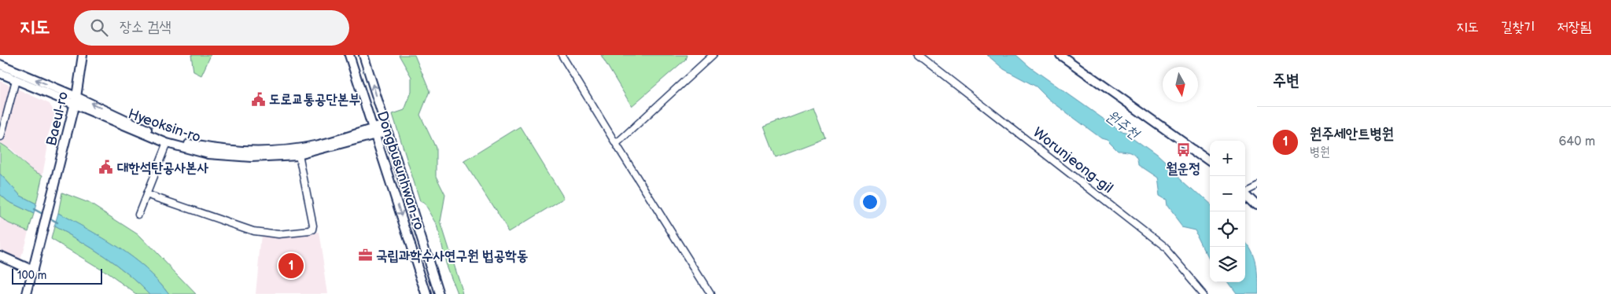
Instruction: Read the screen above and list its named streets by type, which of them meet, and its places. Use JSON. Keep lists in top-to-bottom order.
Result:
{
  "streets": {
    "street": [
      "Baeul-ro",
      "Hyeoksin-ro",
      "Worunjeong-gil",
      "Dongbusunhwan-ro"
    ]
  },
  "crossings": [
    ["Baeul-ro", "Hyeoksin-ro"],
    ["Hyeoksin-ro", "Dongbusunhwan-ro"]
  ],
  "water": ["원주천"],
  "places": {
    "public building": ["도로교통공단본부", "대한석탄공사본사"],
    "bus stop": ["월운정"],
    "office": ["국립과학수사연구원 법공학동"]
  },
  "scale_bar": "100 m",
  "north": "bottom",
  "page": {
    "header": "지도",
    "search": "장소 검색",
    "nav": ["지도", "길찾기", "저장됨"],
    "heading": "주변",
    "list": [
      {
        "mark": "1",
        "name": "원주세안트병원",
        "note": "병원",
        "value": "640 m"
      }
    ],
    "map_buttons": ["+", "−"],
    "pins": "1",
    "scale": "100 m"
  }
}
